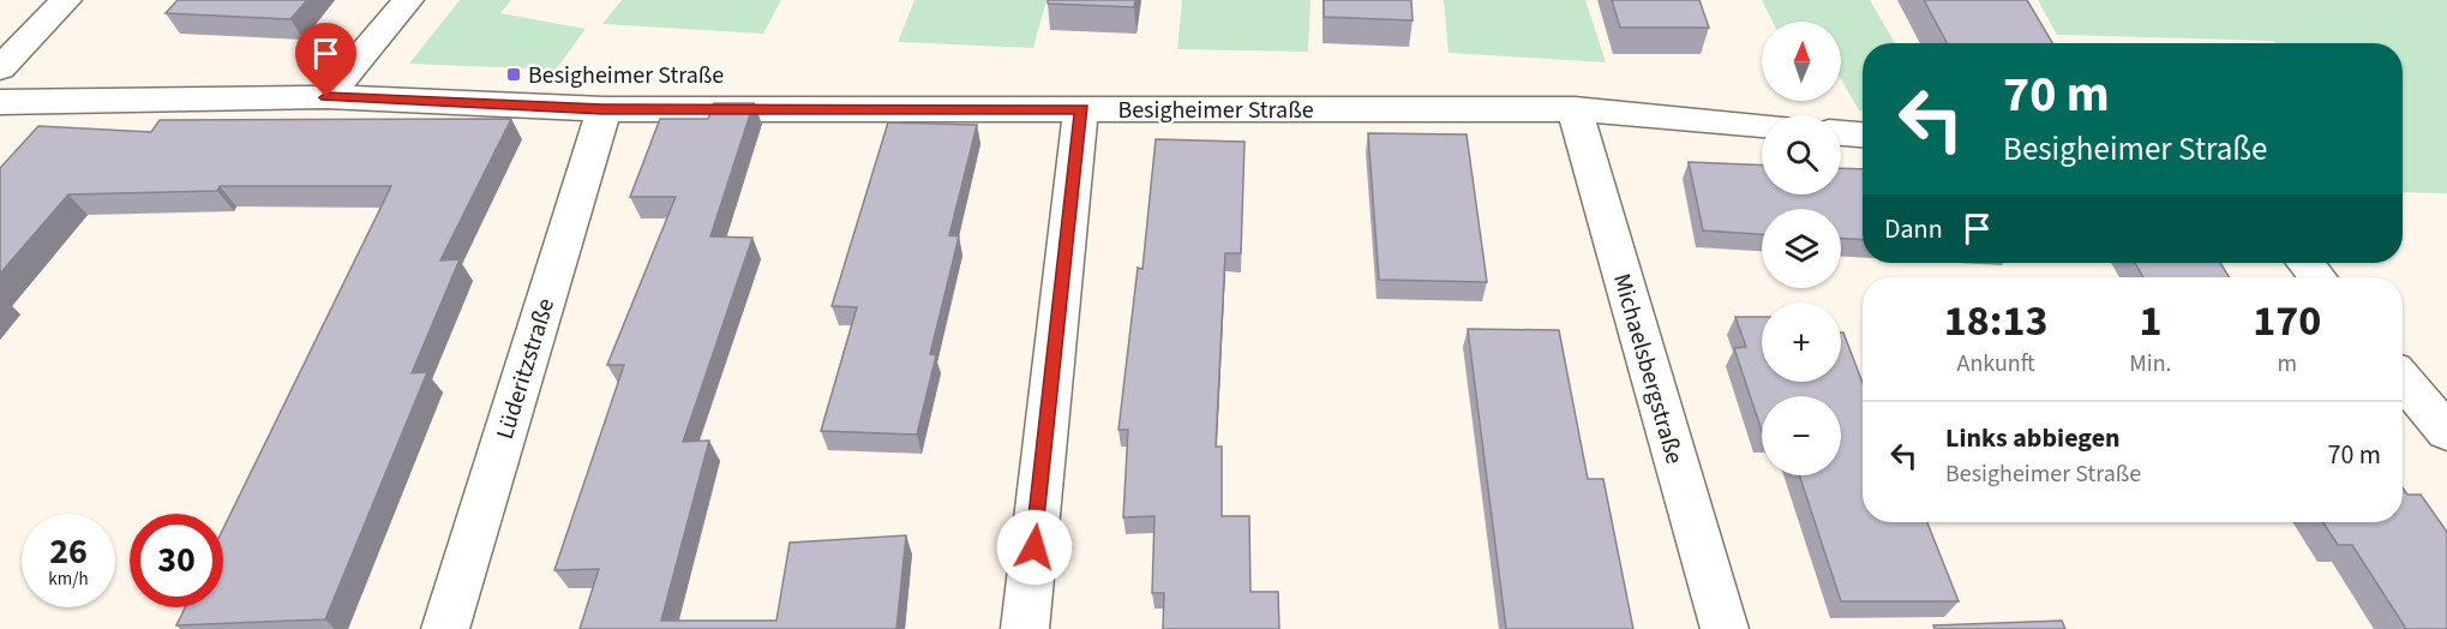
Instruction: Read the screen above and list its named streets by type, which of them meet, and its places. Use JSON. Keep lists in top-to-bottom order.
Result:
{
  "streets": {
    "street": ["Besigheimer Straße", "Lüderitzstraße", "Michaelsbergstraße"]
  },
  "crossings": [
    ["Besigheimer Straße", "Lüderitzstraße"],
    ["Besigheimer Straße", "Michaelsbergstraße"]
  ],
  "places": {
    "transit": ["Besigheimer Straße"]
  },
  "north": "top",
  "page": {
    "map_buttons": ["+", "−"],
    "turn": ["70 m", "Besigheimer Straße"],
    "then": "Dann",
    "eta": [
      "18:13",
      "Ankunft",
      "1",
      "Min.",
      "170",
      "m"
    ],
    "list": [
      {
        "name": "Links abbiegen",
        "note": "Besigheimer Straße",
        "value": "70 m"
      }
    ],
    "speed": "26 km/h",
    "limit": "30"
  }
}
